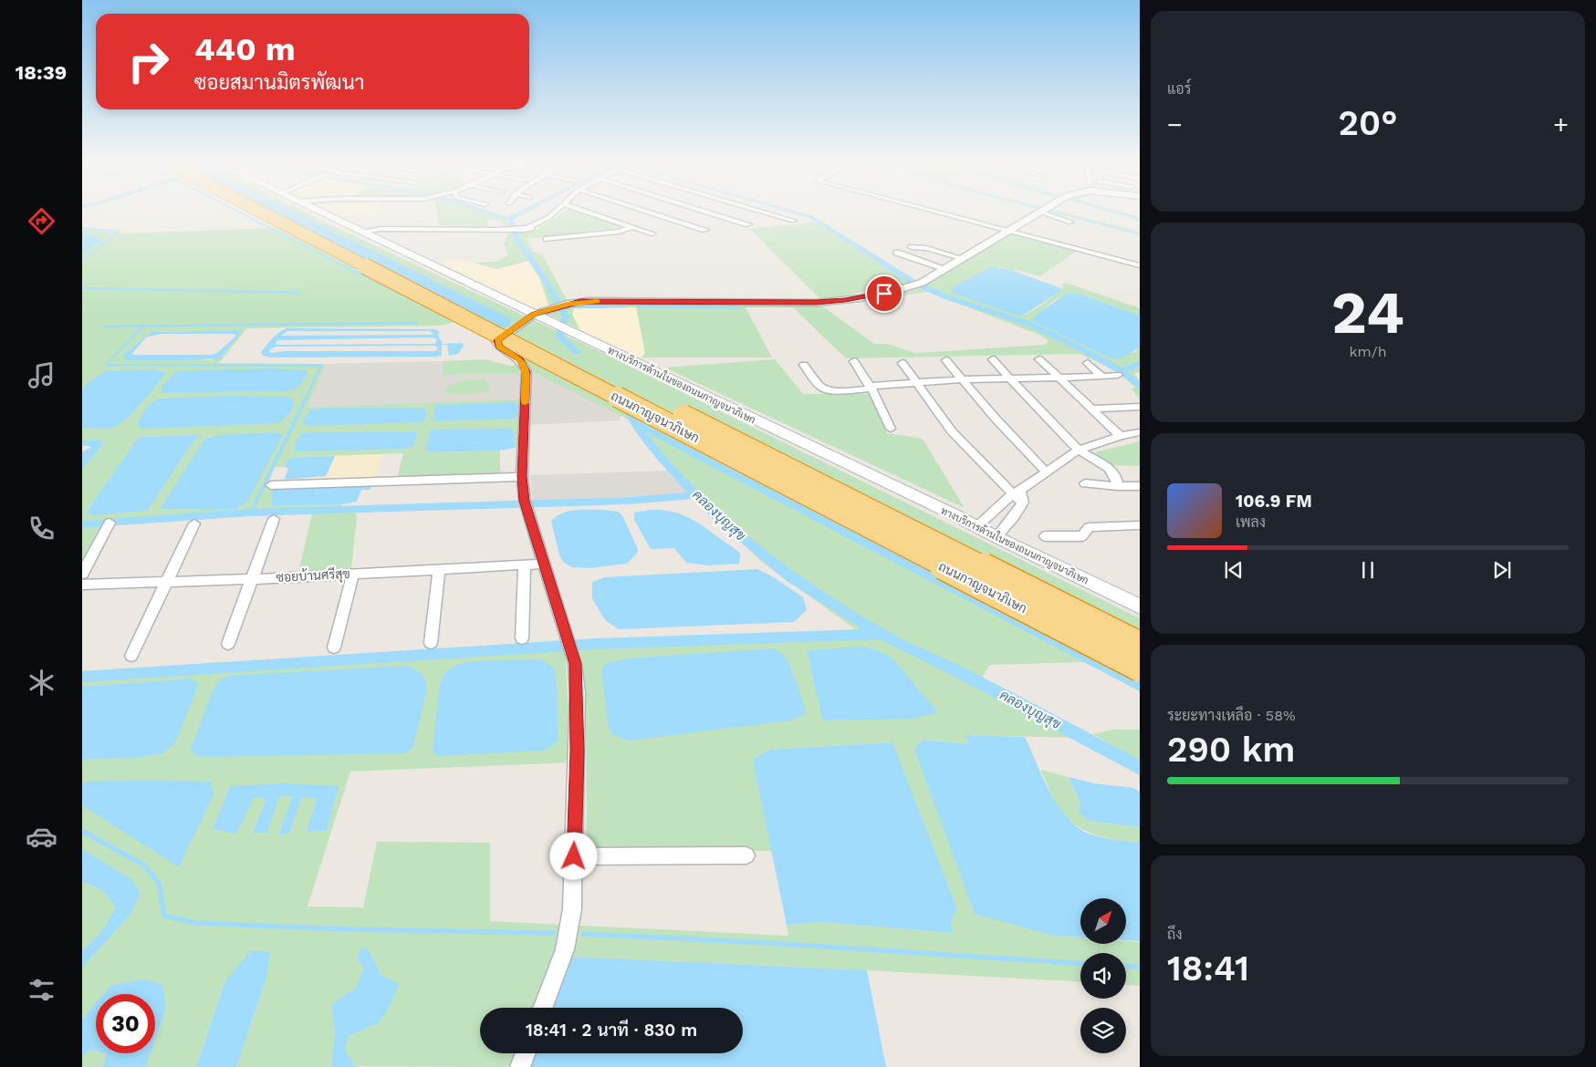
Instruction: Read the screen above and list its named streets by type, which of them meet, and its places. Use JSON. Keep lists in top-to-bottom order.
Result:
{
  "streets": {
    "highway": ["ถนนกาญจนาภิเษก"],
    "main road": ["ทางบริการด้านในของถนนกาญจนาภิเษก"],
    "street": ["ซอยบ้านศรีสุข"]
  },
  "water": ["คลองบุญสุข"],
  "north": "top right",
  "page": {
    "tabs": "18:39",
    "tile": [
      "แอร์",
      ["24", "km/h"],
      ["ระยะทางเหลือ · 58%", "290 km"],
      ["ถึง", "18:41"]
    ],
    "turn": ["440 m", "ซอยสมานมิตรพัฒนา"],
    "heat": ["−", "20°", "+"],
    "song": ["106.9 FM", "เพลง"],
    "limit": "30",
    "trip": "18:41 · 2 นาที · 830 m"
  }
}
